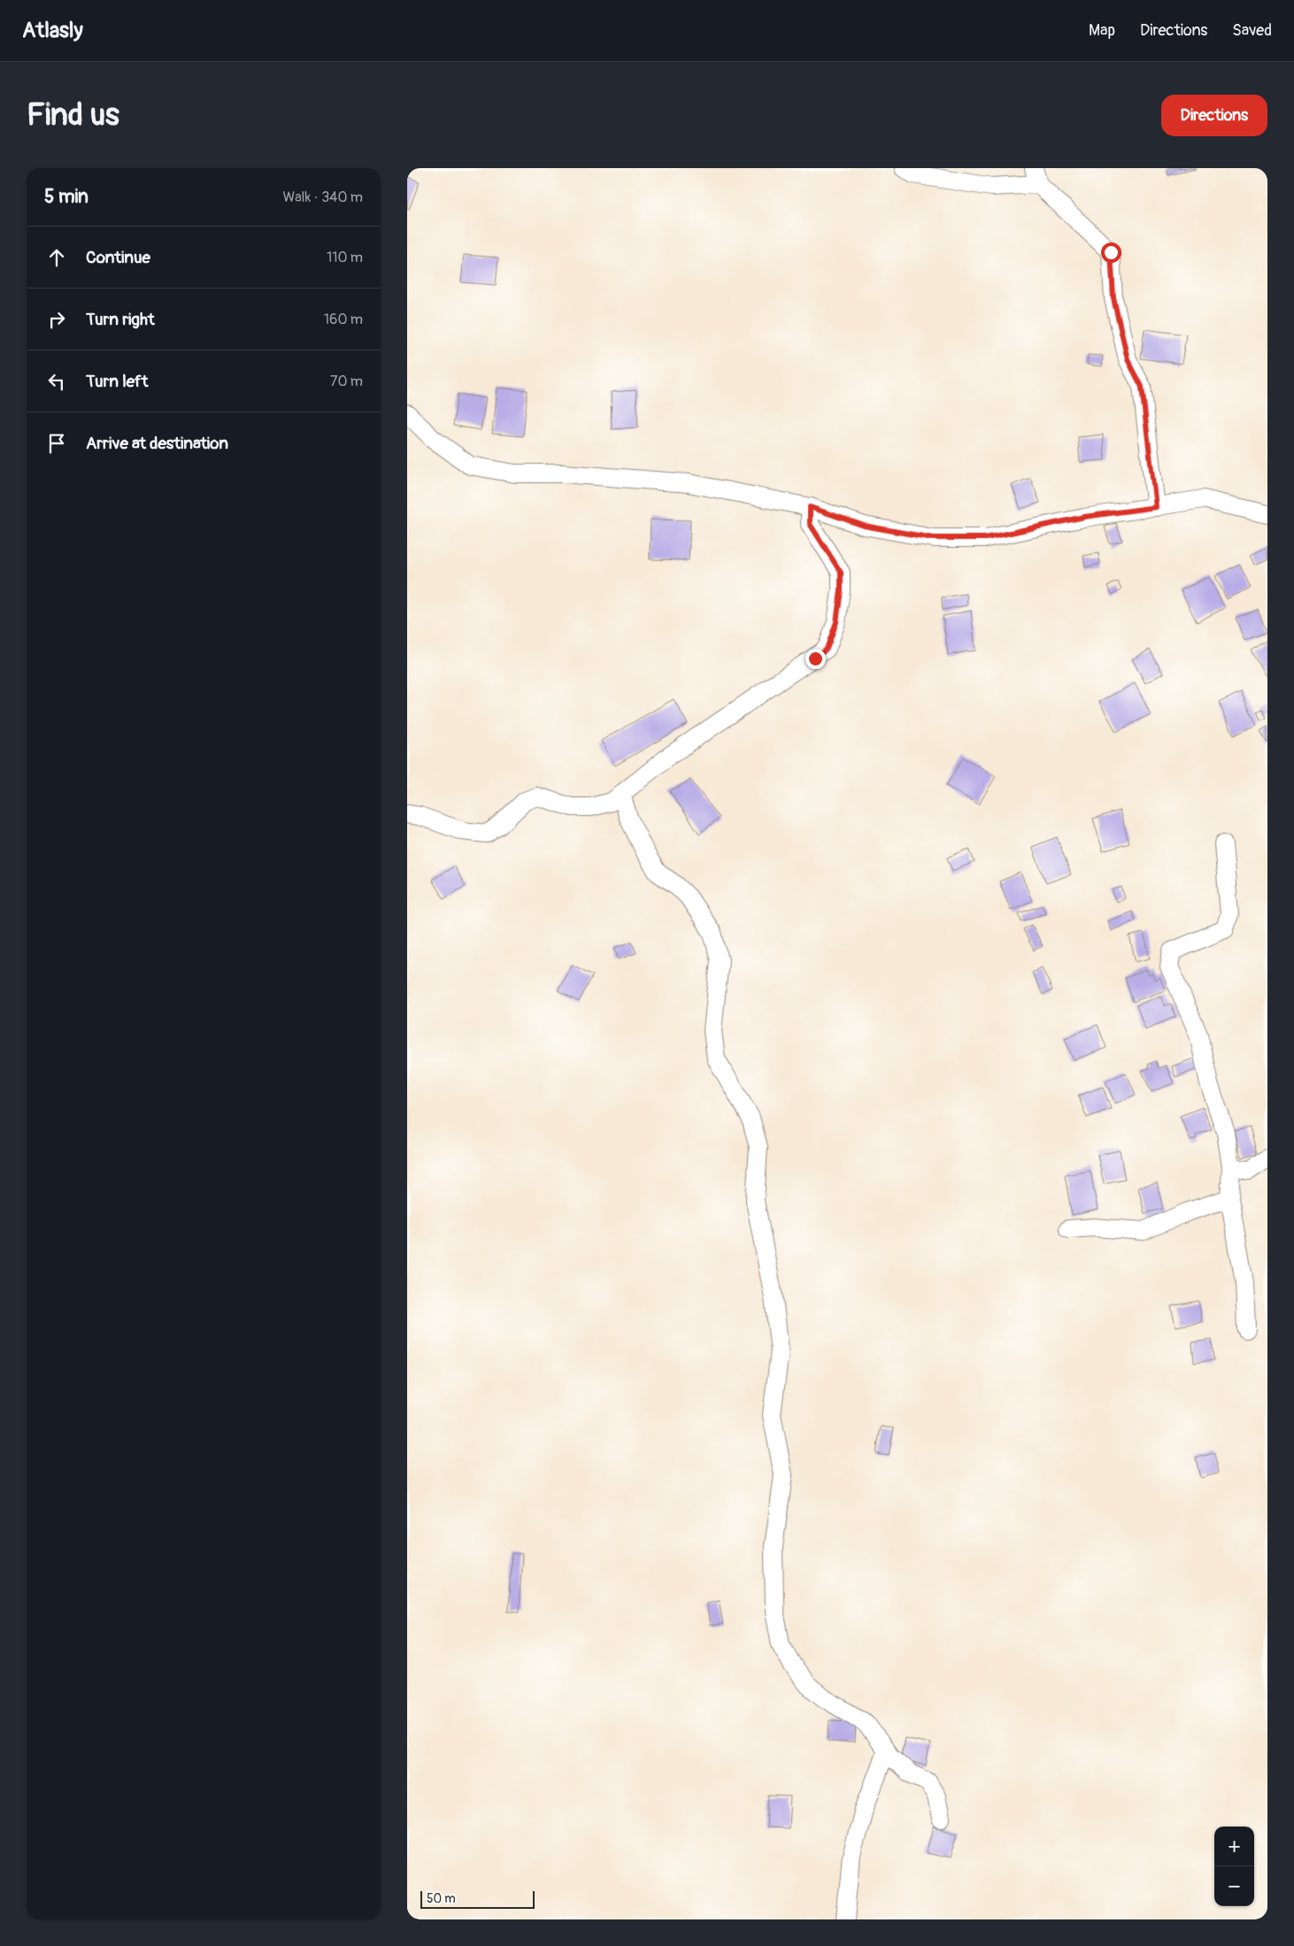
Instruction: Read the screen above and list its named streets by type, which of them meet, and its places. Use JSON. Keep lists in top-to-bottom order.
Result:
{
  "scale_bar": "50 m",
  "page": {
    "header": "Atlasly",
    "nav": ["Map", "Directions", "Saved"],
    "buttons": "Directions",
    "title": "Find us",
    "heading": ["5 min", "Walk · 340 m"],
    "list": [
      ["Continue", "110 m"],
      ["Turn right", "160 m"],
      ["Turn left", "70 m"],
      "Arrive at destination"
    ],
    "map_buttons": ["+", "−"],
    "scale": "50 m"
  }
}
